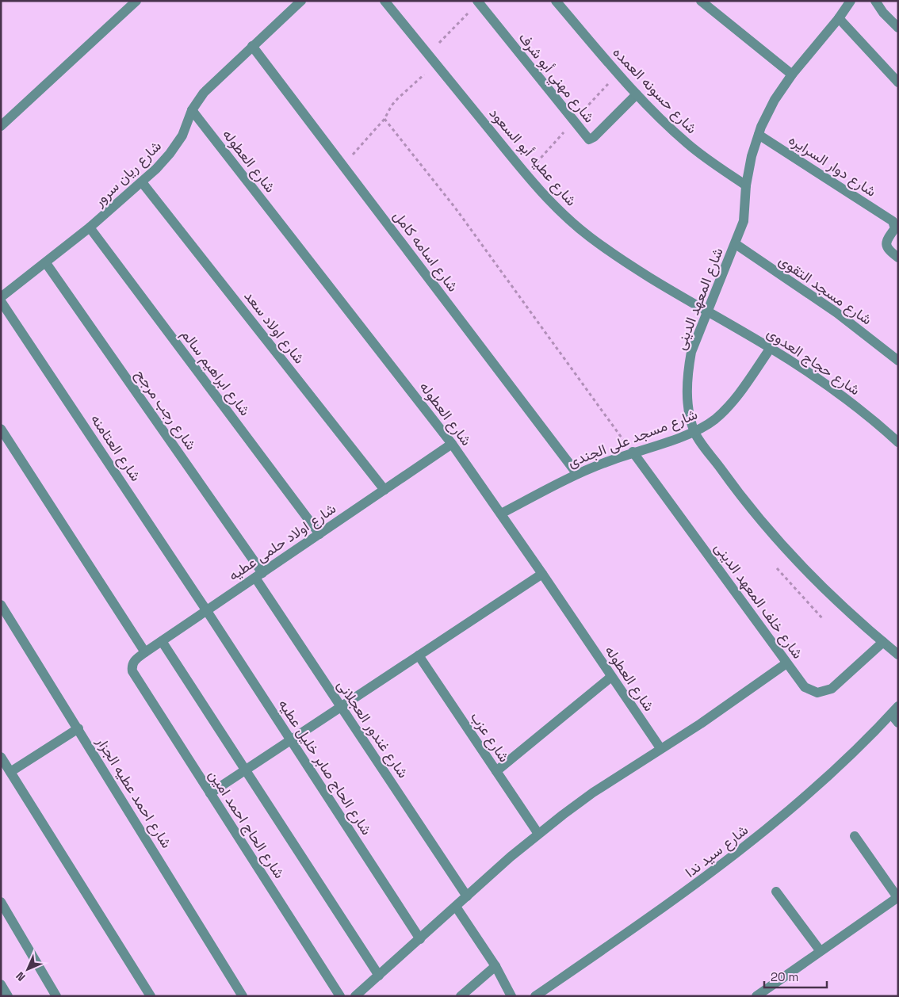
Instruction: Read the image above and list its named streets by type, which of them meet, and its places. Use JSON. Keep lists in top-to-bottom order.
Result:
{
  "streets": {
    "street": [
      "شارع مهني أبو شرف",
      "شارع حسونه العمده",
      "شارع عطيه أبو السعود",
      "شارع العطوله",
      "شارع دوار السرايره",
      "شارع ريان سرور",
      "شارع اسامه كامل",
      "شارع مسجد التقوى",
      "شارع المعهد الدينى",
      "شارع اولاد سعد",
      "شارع حجاج العدوى",
      "شارع ابراهيم سالم",
      "شارع رجب مرجح",
      "شارع مسجد على الجندى",
      "شارع العتامنه",
      "شارع اولاد حلمى عطيه",
      "شارع خلف المعهد الدينى",
      "شارع غندور العجلانى",
      "شارع عزب",
      "شارع الحاج صابر خليل عطيه",
      "شارع احمد عطيه الجزار",
      "شارع الحاج احمد امين",
      "شارع سيد ندا"
    ]
  },
  "crossings": [
    ["شارع مهني أبو شرف", "شارع حسونه العمده"],
    ["شارع حسونه العمده", "شارع المعهد الدينى"],
    ["شارع عطيه أبو السعود", "شارع المعهد الدينى"],
    ["شارع عطيه أبو السعود", "شارع حجاج العدوى"],
    ["شارع العطوله", "شارع ريان سرور"],
    ["شارع العطوله", "شارع مسجد على الجندى"],
    ["شارع العطوله", "شارع اولاد حلمى عطيه"],
    ["شارع دوار السرايره", "شارع المعهد الدينى"],
    ["شارع ريان سرور", "شارع اسامه كامل"],
    ["شارع ريان سرور", "شارع اولاد سعد"],
    ["شارع ريان سرور", "شارع ابراهيم سالم"],
    ["شارع ريان سرور", "شارع رجب مرجح"],
    ["شارع اسامه كامل", "شارع مسجد على الجندى"],
    ["شارع مسجد التقوى", "شارع المعهد الدينى"],
    ["شارع المعهد الدينى", "شارع حجاج العدوى"],
    ["شارع المعهد الدينى", "شارع مسجد على الجندى"],
    ["شارع المعهد الدينى", "شارع خلف المعهد الدينى"],
    ["شارع اولاد سعد", "شارع اولاد حلمى عطيه"],
    ["شارع حجاج العدوى", "شارع مسجد على الجندى"],
    ["شارع ابراهيم سالم", "شارع اولاد حلمى عطيه"],
    ["شارع رجب مرجح", "شارع اولاد حلمى عطيه"],
    ["شارع رجب مرجح", "شارع غندور العجلانى"],
    ["شارع مسجد على الجندى", "شارع خلف المعهد الدينى"],
    ["شارع العتامنه", "شارع اولاد حلمى عطيه"],
    ["شارع العتامنه", "شارع الحاج صابر خليل عطيه"],
    ["شارع اولاد حلمى عطيه", "شارع غندور العجلانى"],
    ["شارع اولاد حلمى عطيه", "شارع الحاج صابر خليل عطيه"],
    ["شارع اولاد حلمى عطيه", "شارع الحاج احمد امين"]
  ],
  "scale_bar": "20 m",
  "north": "bottom left"
}
